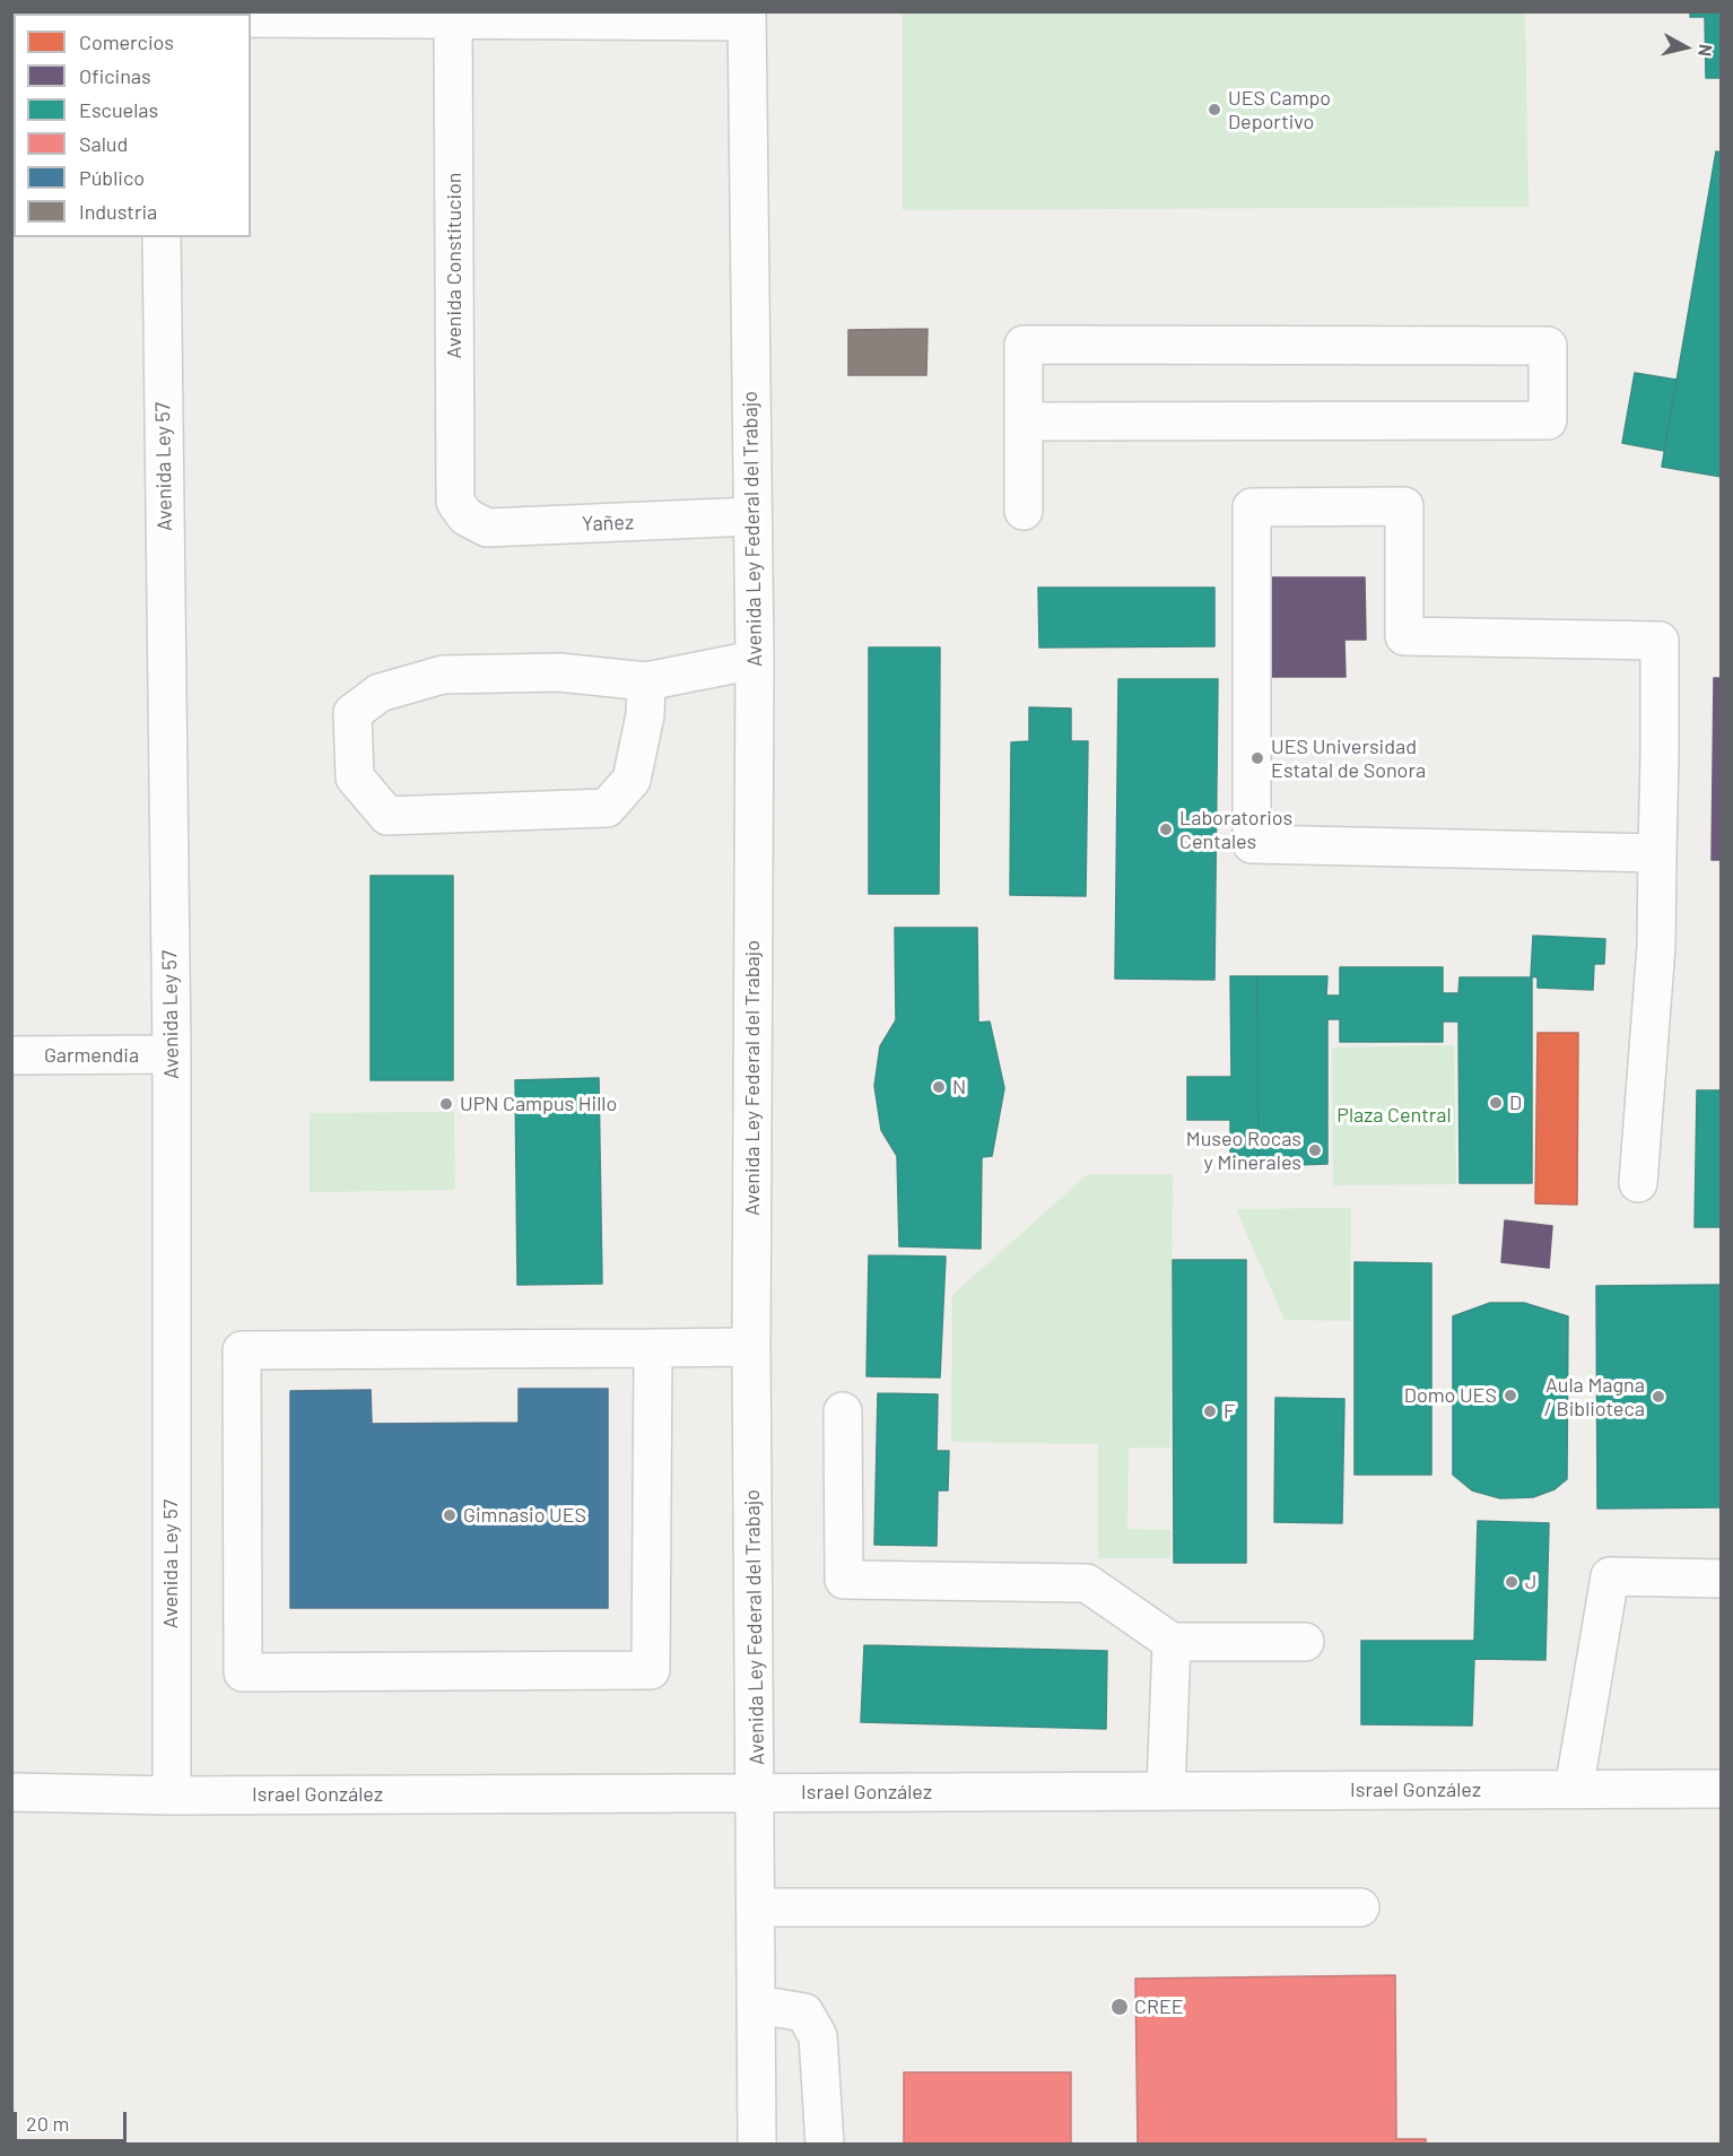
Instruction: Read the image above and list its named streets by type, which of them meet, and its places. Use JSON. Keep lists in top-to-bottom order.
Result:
{
  "streets": {
    "street": [
      "Avenida Constitucion",
      "Avenida Ley 57",
      "Yañez",
      "Avenida Ley Federal del Trabajo",
      "Garmendia",
      "Israel González"
    ]
  },
  "crossings": [
    ["Avenida Constitucion", "Yañez"],
    ["Avenida Ley 57", "Garmendia"],
    ["Avenida Ley 57", "Israel González"],
    ["Yañez", "Avenida Ley Federal del Trabajo"],
    ["Avenida Ley Federal del Trabajo", "Israel González"]
  ],
  "parks": ["Plaza Central"],
  "places": [
    "UES Campo Deportivo",
    "UES Universidad Estatal de Sonora",
    "Laboratorios Centales",
    "N",
    "D",
    "UPN Campus Hillo",
    "Museo Rocas y Minerales",
    "Domo UES",
    "Aula Magna / Biblioteca",
    "F",
    "Gimnasio UES",
    "J",
    "CREE"
  ],
  "legend": [
    "Comercios",
    "Oficinas",
    "Escuelas",
    "Salud",
    "Público",
    "Industria"
  ],
  "scale_bar": "20 m",
  "north": "right"
}
